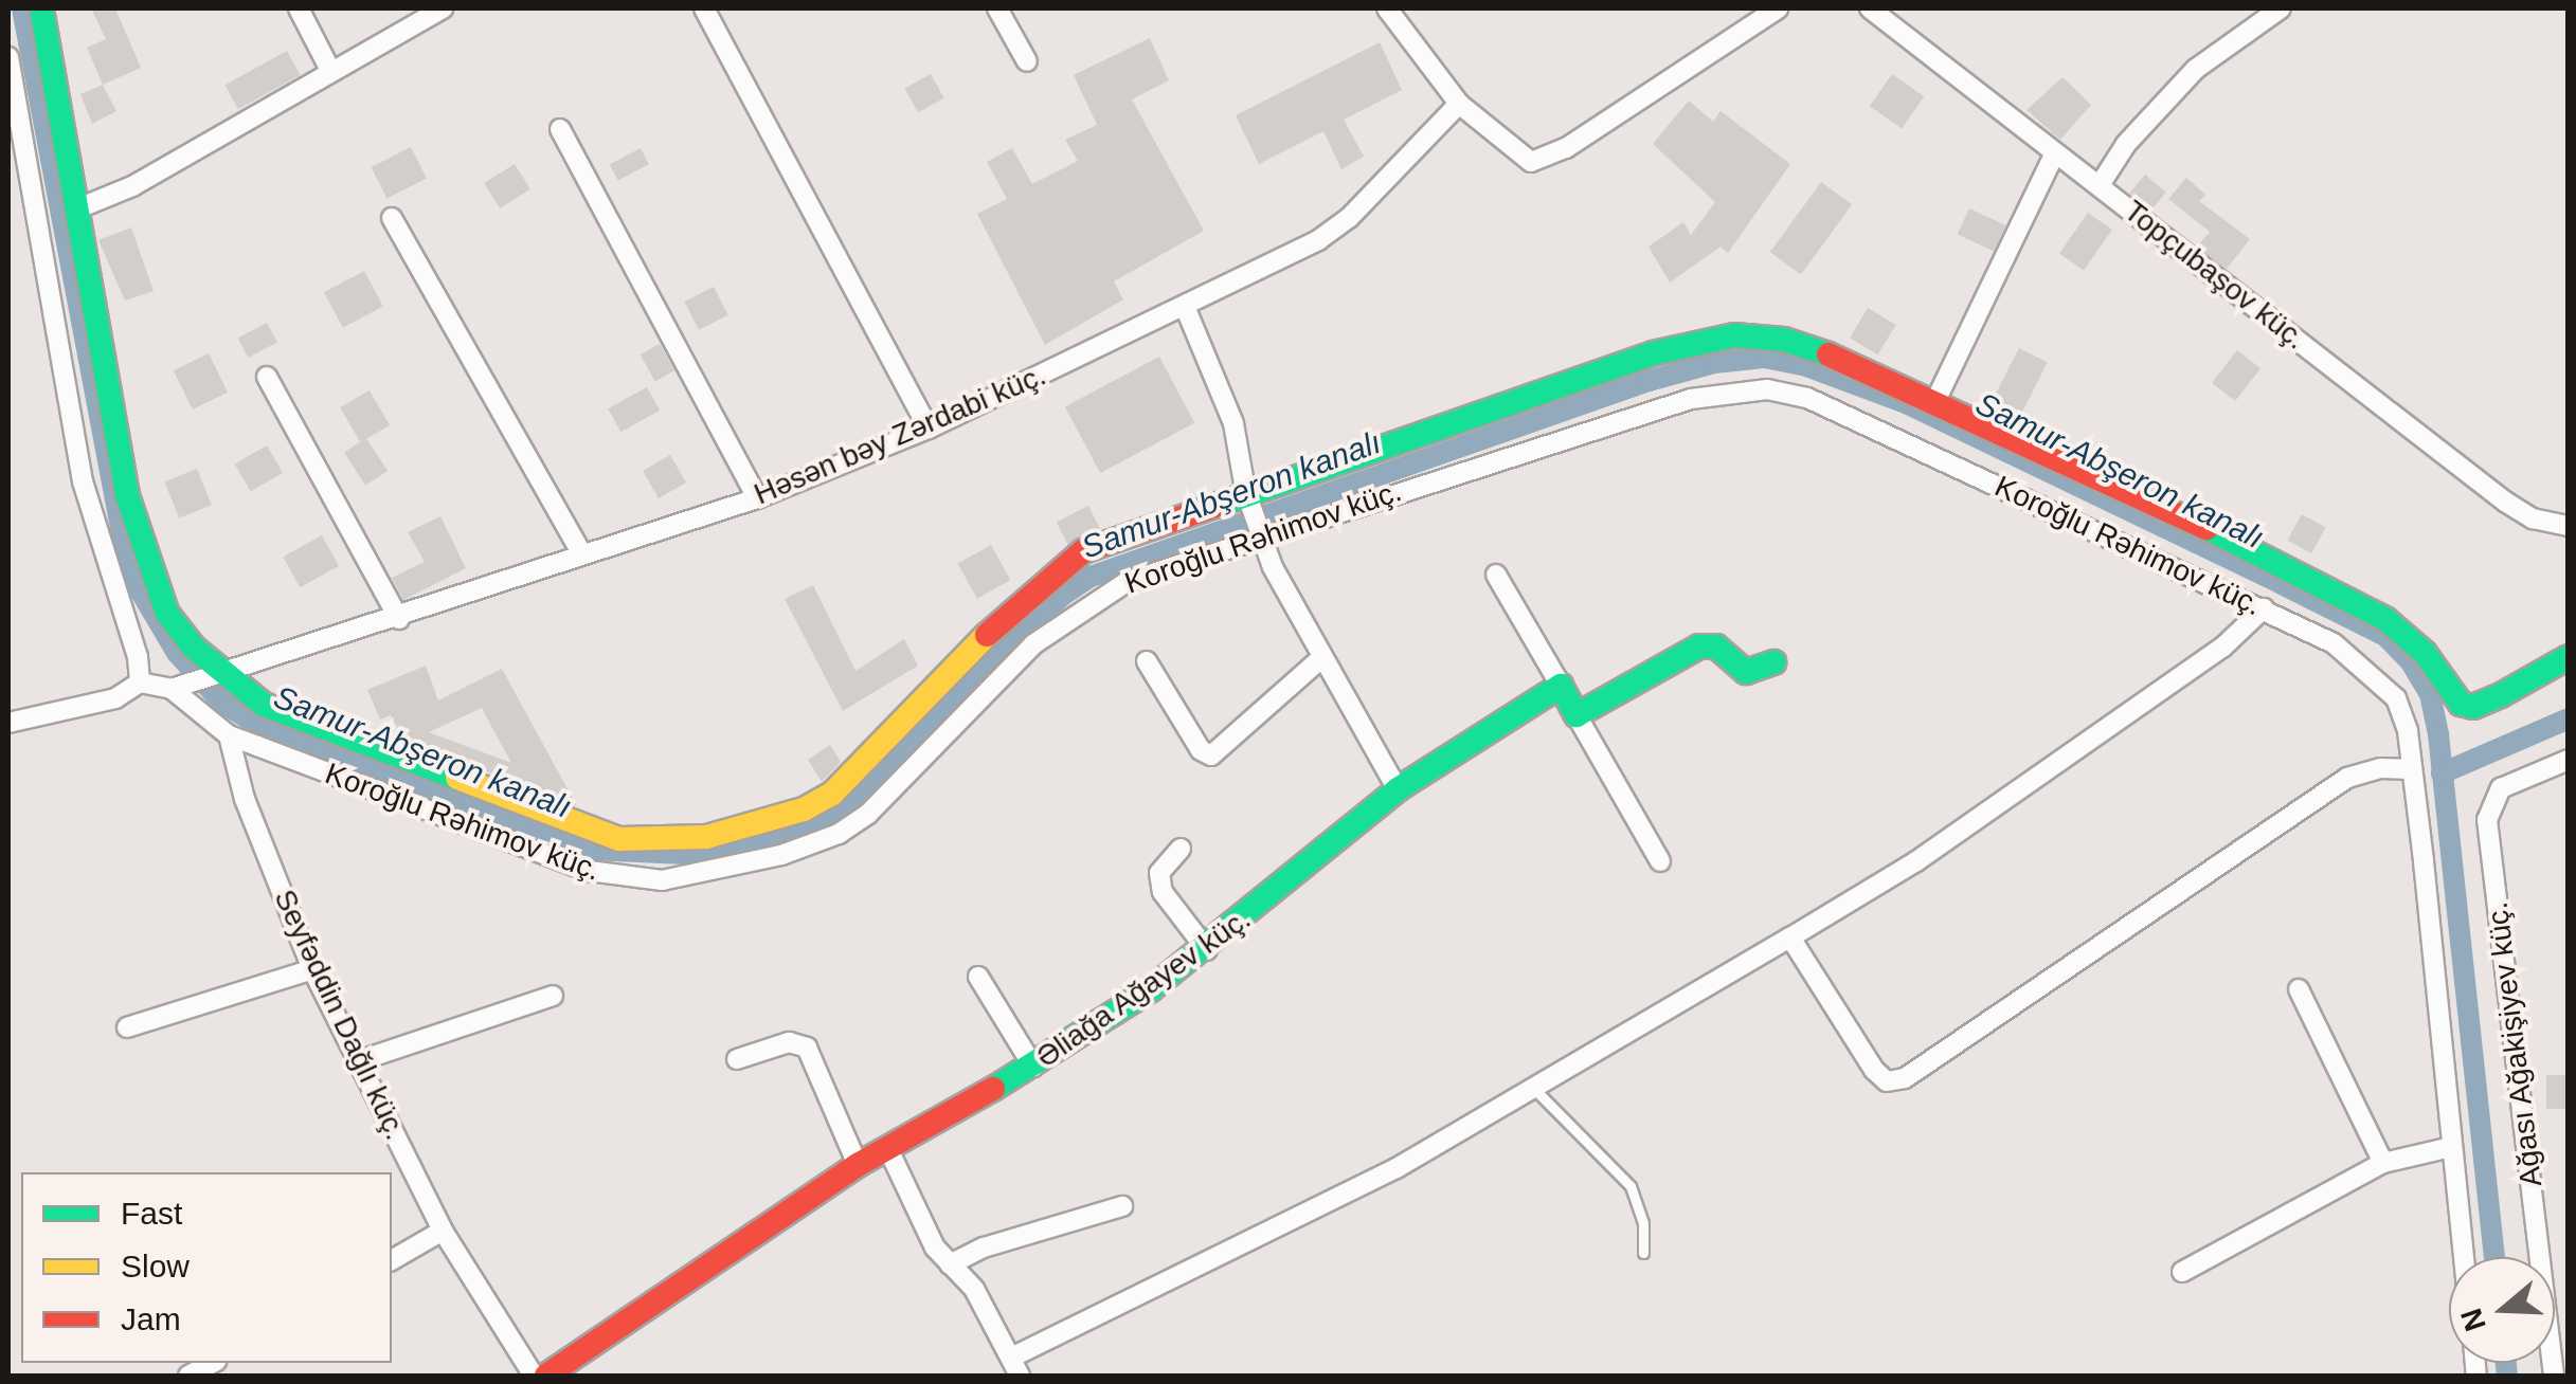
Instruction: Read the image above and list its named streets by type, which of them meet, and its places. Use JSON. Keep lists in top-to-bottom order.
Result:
{
  "streets": {
    "street": [
      "Topçubaşov küç.",
      "Həsən bəy Zərdabi küç.",
      "Koroğlu Rəhimov küç.",
      "Əliağa Ağayev küç.",
      "Seyfəddin Dağlı küç.",
      "Ağası Ağakişiyev küç."
    ]
  },
  "crossings": [
    ["Həsən bəy Zərdabi küç.", "Koroğlu Rəhimov küç."],
    ["Koroğlu Rəhimov küç.", "Seyfəddin Dağlı küç."]
  ],
  "water": ["Samur-Abşeron kanalı"],
  "legend": ["Fast", "Slow", "Jam"],
  "north": "left"
}
